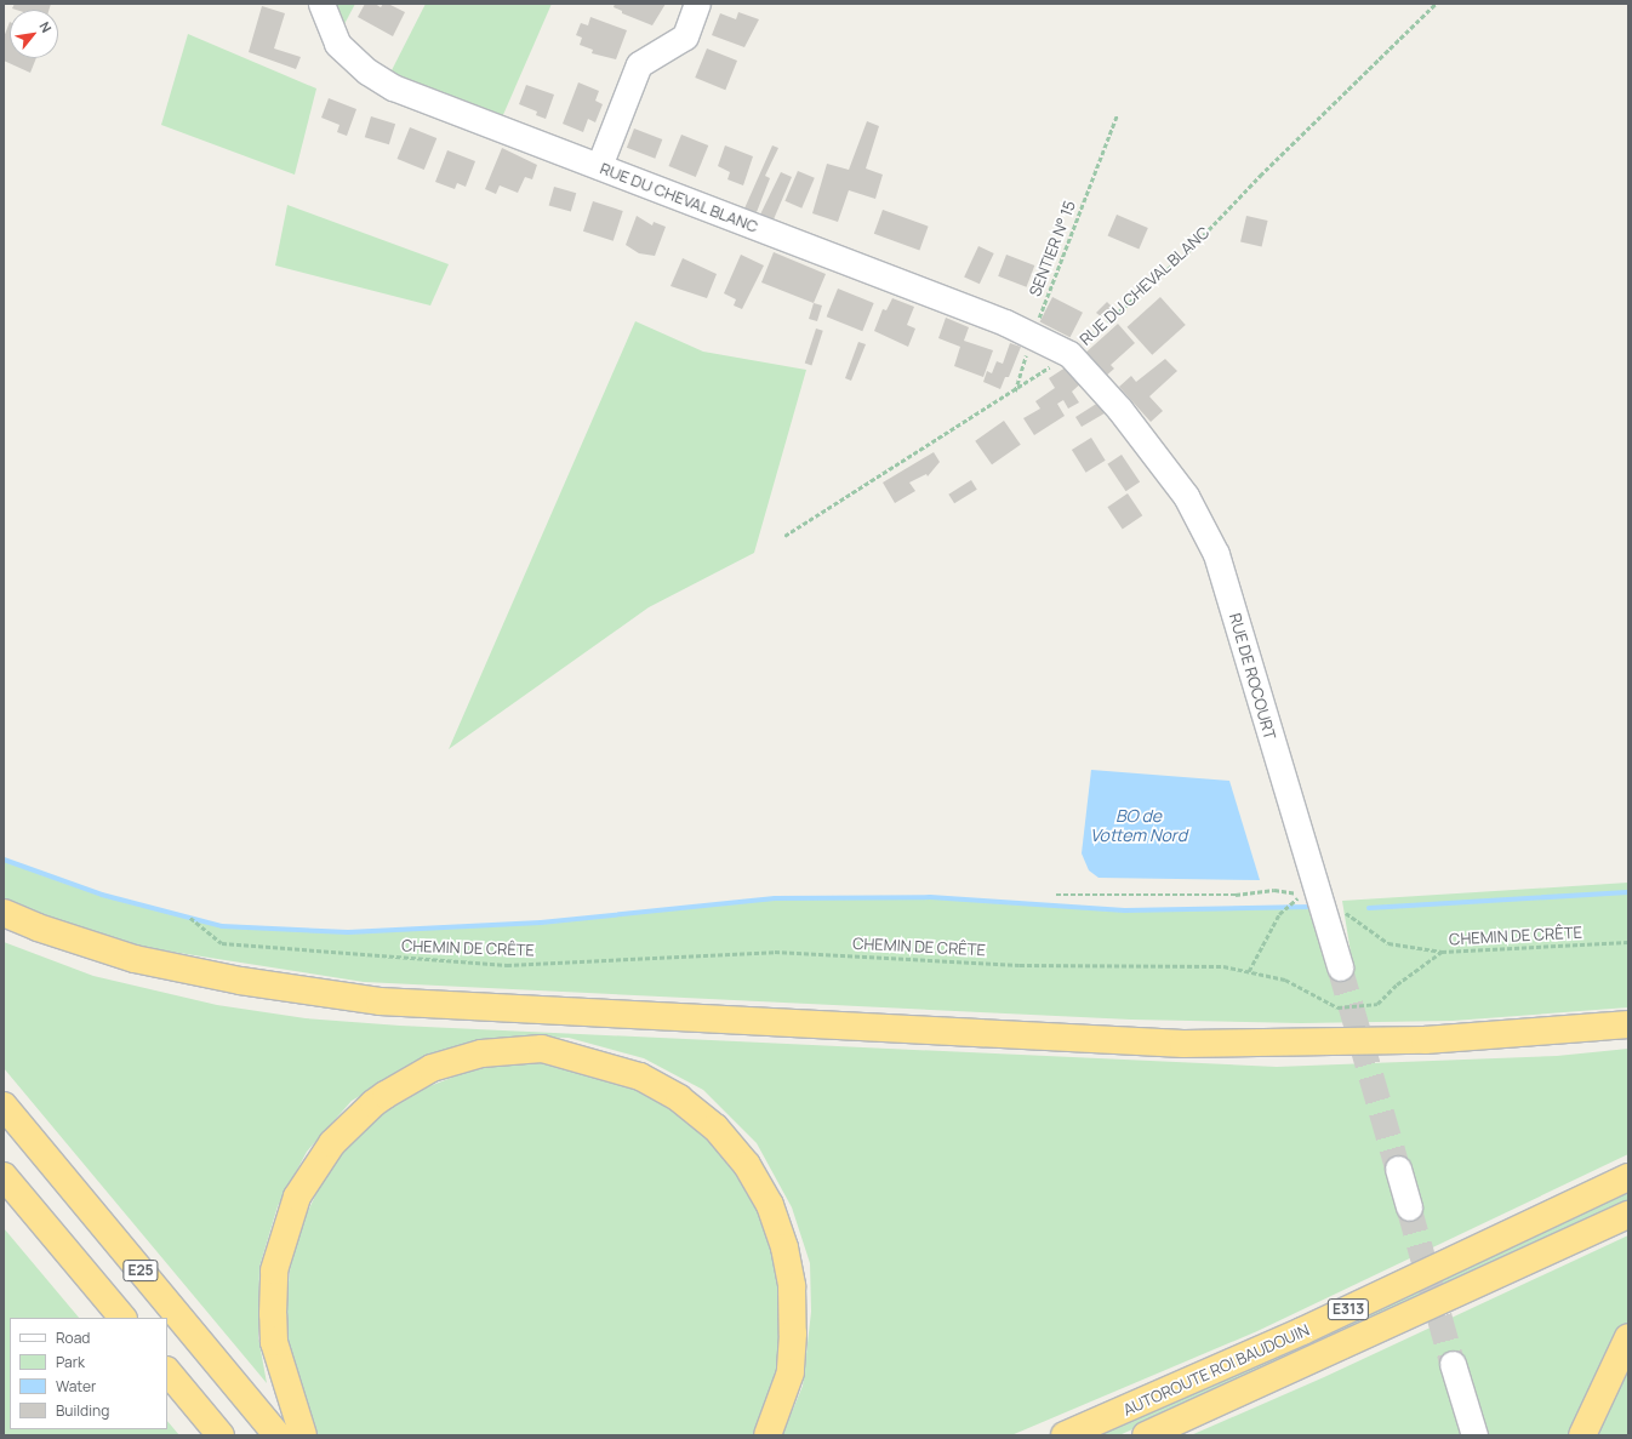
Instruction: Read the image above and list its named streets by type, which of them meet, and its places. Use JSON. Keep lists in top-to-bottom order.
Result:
{
  "streets": {
    "highway": ["E25", "E313", "AUTOROUTE ROI BAUDOUIN"],
    "street": ["RUE DU CHEVAL BLANC", "RUE DE ROCOURT"],
    "path": ["SENTIER N° 15", "CHEMIN DE CRÊTE"]
  },
  "crossings": [
    ["RUE DU CHEVAL BLANC", "SENTIER N° 15"],
    ["RUE DU CHEVAL BLANC", "RUE DE ROCOURT"]
  ],
  "water": ["BO de Vottem Nord"],
  "legend": [
    "Road",
    "Park",
    "Water",
    "Building"
  ],
  "north": "top right"
}
